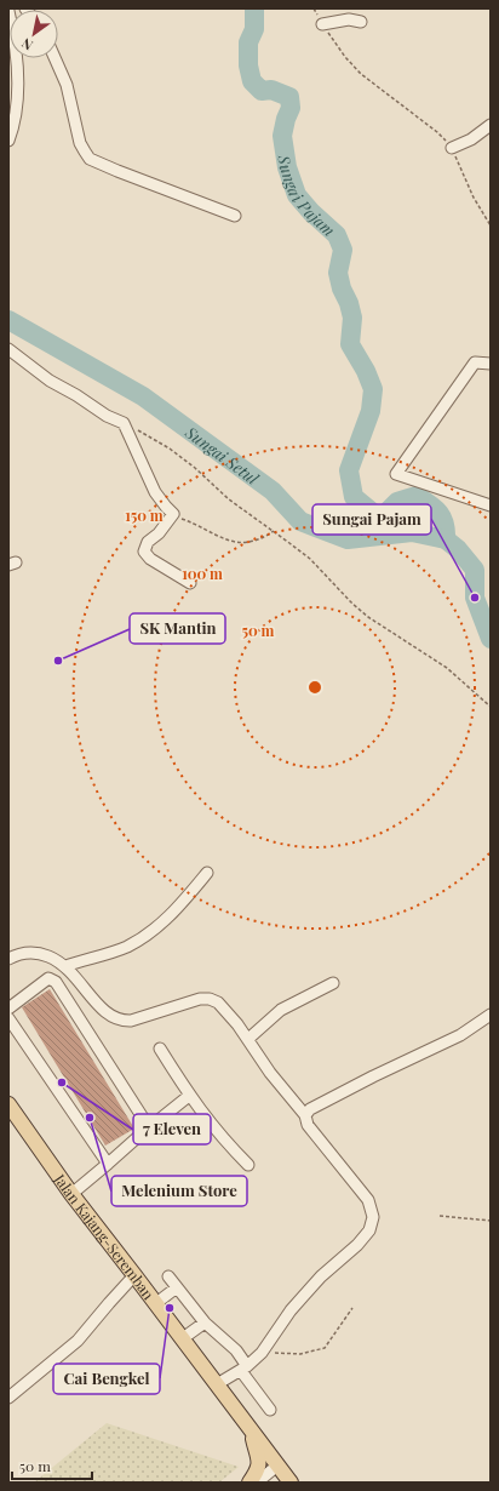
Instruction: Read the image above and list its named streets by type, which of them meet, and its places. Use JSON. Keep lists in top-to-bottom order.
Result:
{
  "streets": {
    "main road": ["Jalan Kajang-Seremban"]
  },
  "water": ["Sungai Pajam", "Sungai Setul"],
  "places": [
    "Sungai Pajam",
    "SK Mantin",
    "7 Eleven",
    "Melenium Store",
    "Cai Bengkel"
  ],
  "scale_bar": "50 m",
  "north": "bottom left",
  "rings": ["150 m", "100 m", "50 m"]
}
